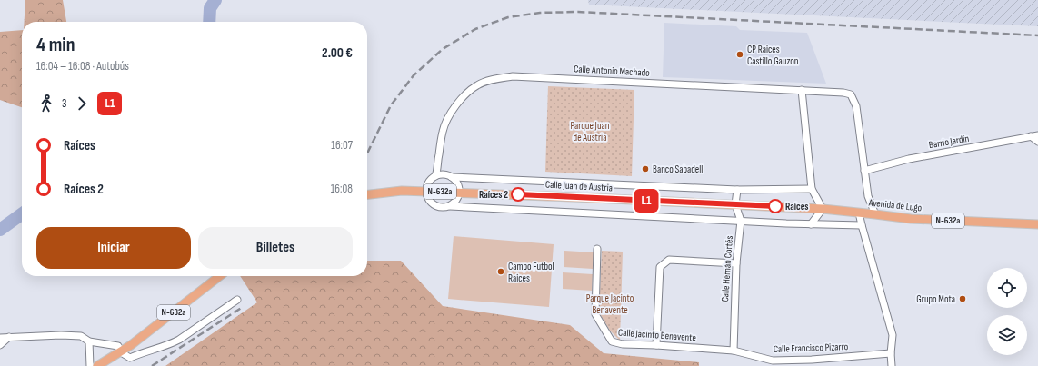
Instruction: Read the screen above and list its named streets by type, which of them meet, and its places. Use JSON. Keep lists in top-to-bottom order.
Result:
{
  "streets": {
    "main road": ["Calle Juan de Austria", "N-632a", "Avenida de Lugo"],
    "street": [
      "Calle Antonio Machado",
      "Barrio Jardín",
      "Calle Hernán Cortés",
      "Calle Jacinto Benavente",
      "Calle Francisco Pizarro"
    ]
  },
  "crossings": [
    ["Calle Antonio Machado", "Barrio Jardín"],
    ["Calle Antonio Machado", "Calle Juan de Austria"],
    ["Calle Juan de Austria", "Avenida de Lugo"],
    ["Calle Juan de Austria", "Calle Hernán Cortés"],
    ["Calle Hernán Cortés", "Calle Jacinto Benavente"],
    ["Calle Hernán Cortés", "Calle Francisco Pizarro"],
    ["Calle Jacinto Benavente", "Calle Francisco Pizarro"]
  ],
  "parks": ["Parque Juan de Austria", "Parque Jacinto Benavente"],
  "places": [
    "CP Raices Castillo Gauzon",
    "Banco Sabadell",
    "Raíces 2",
    "Raíces",
    "Campo Futbol Raices",
    "Grupo Mota"
  ],
  "lines": ["bus line L1"],
  "page": {
    "on_map": "L1",
    "heading": ["4 min", "16:04 – 16:08 · Autobús", "2.00 €"],
    "legs": ["3", "L1"],
    "list": [
      {
        "name": "Raíces",
        "value": "16:07"
      },
      {
        "name": "Raíces 2",
        "value": "16:08"
      }
    ],
    "buttons": ["Iniciar", "Billetes"]
  }
}
